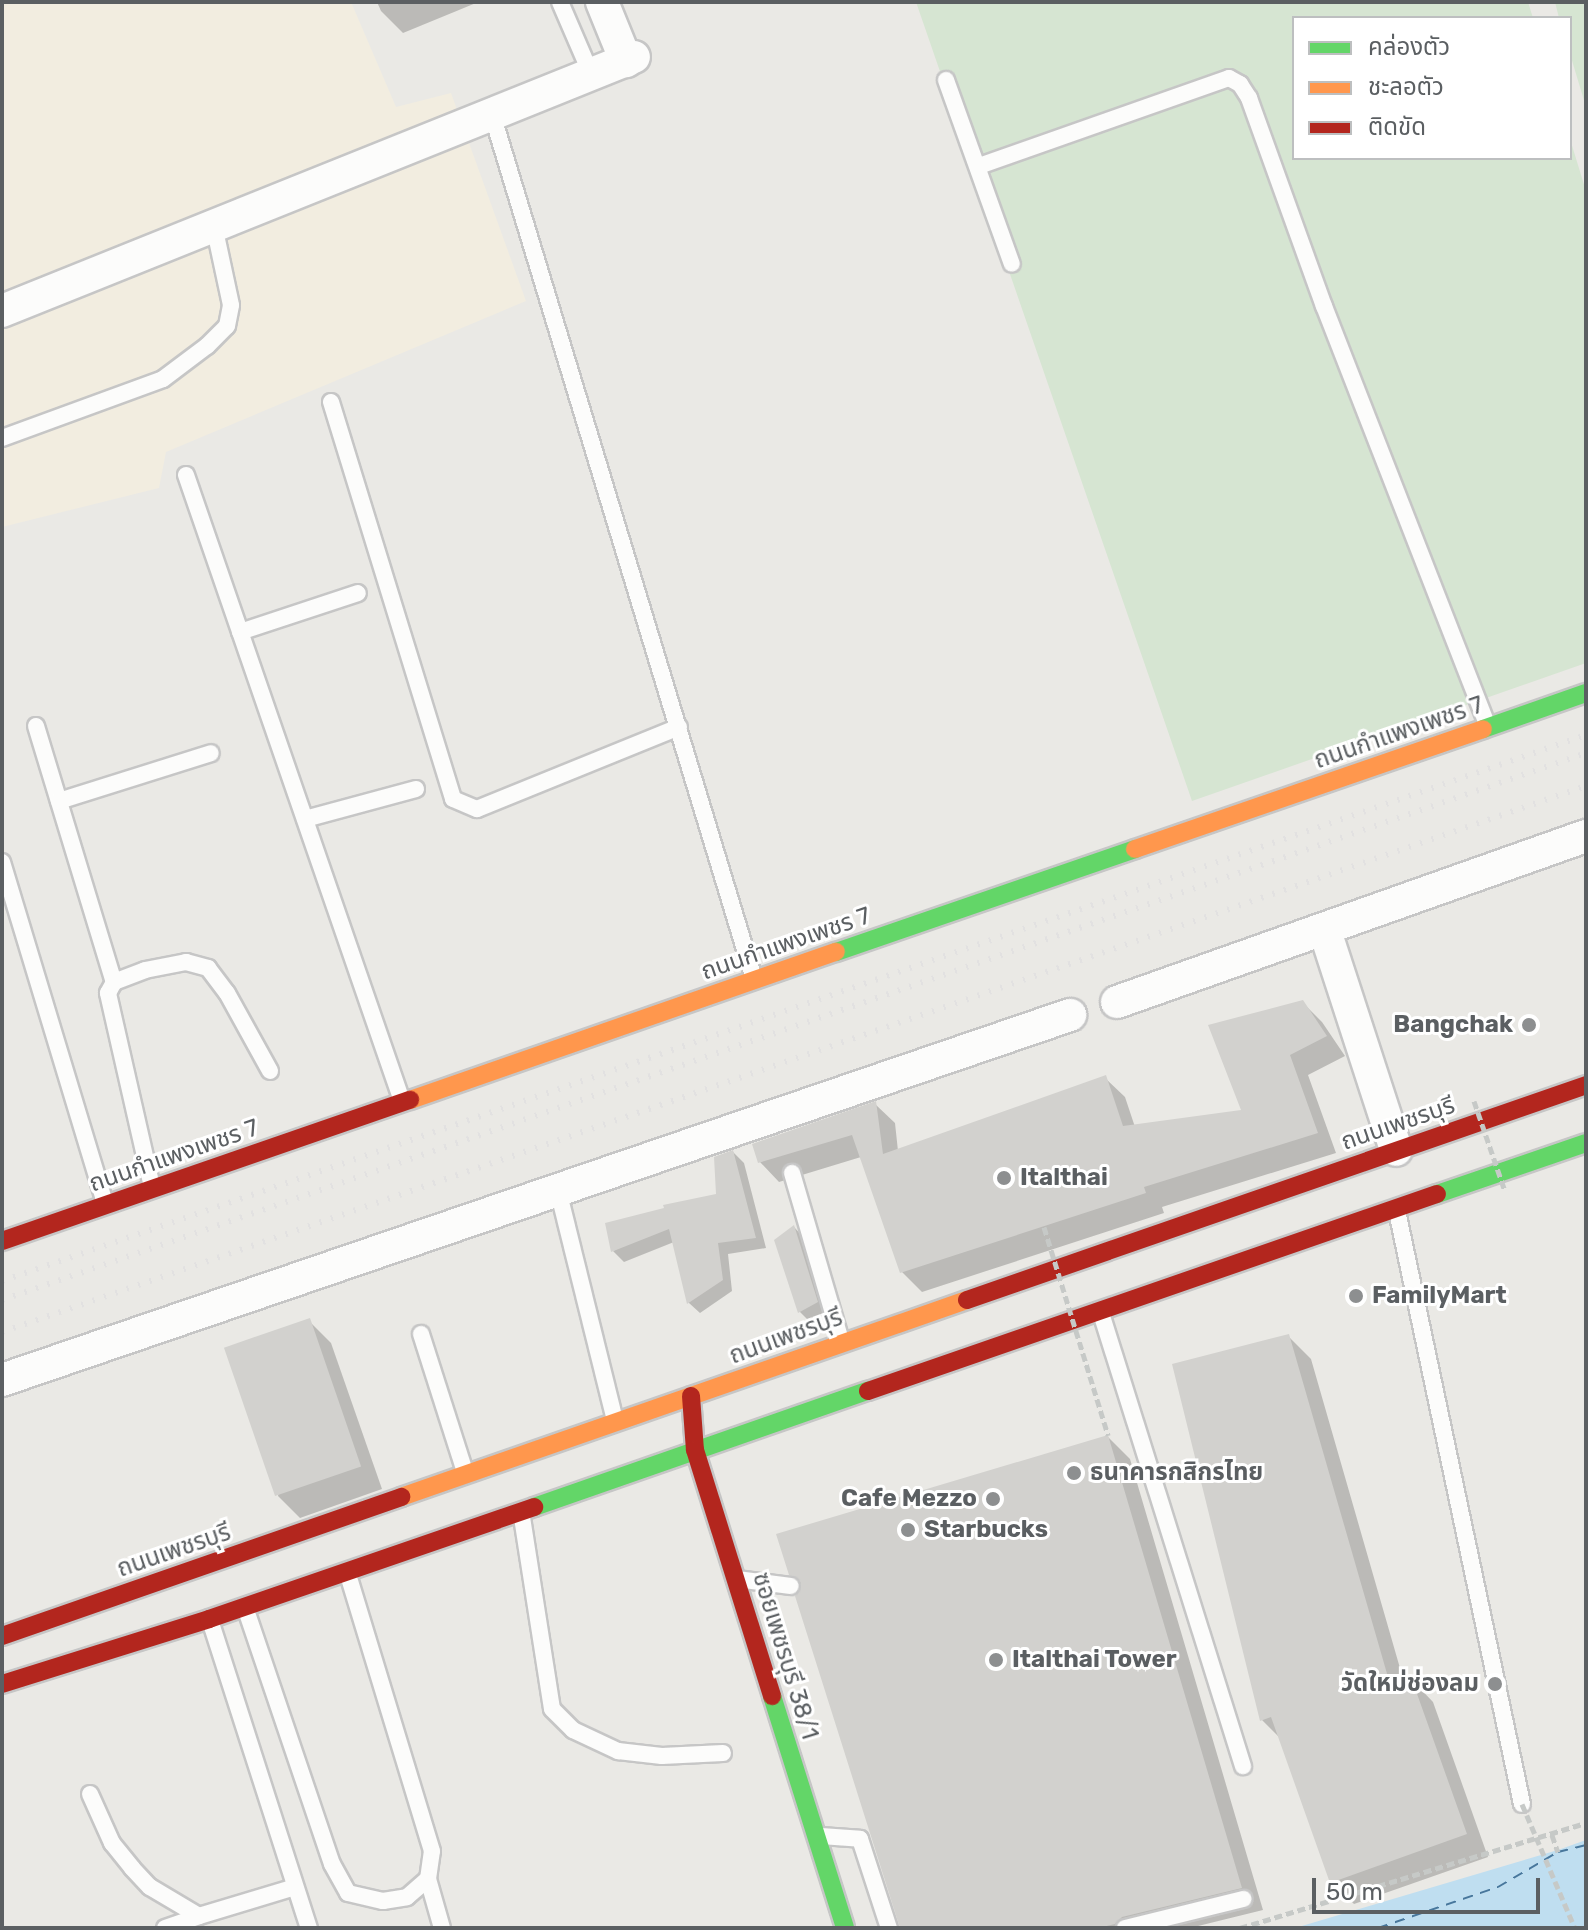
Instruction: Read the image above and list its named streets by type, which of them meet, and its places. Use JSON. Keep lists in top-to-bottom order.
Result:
{
  "streets": {
    "main road": ["ถนนกำแพงเพชร 7", "ถนนเพชรบุรี", "ซอยเพชรบุรี 38/1"]
  },
  "crossings": [
    ["ถนนเพชรบุรี", "ซอยเพชรบุรี 38/1"]
  ],
  "places": [
    "Bangchak",
    "Italthai",
    "FamilyMart",
    "ธนาคารกสิกรไทย",
    "Cafe Mezzo",
    "Starbucks",
    "Italthai Tower",
    "วัดใหม่ช่องลม"
  ],
  "legend": ["คล่องตัว", "ชะลอตัว", "ติดขัด"],
  "scale_bar": "50 m"
}
